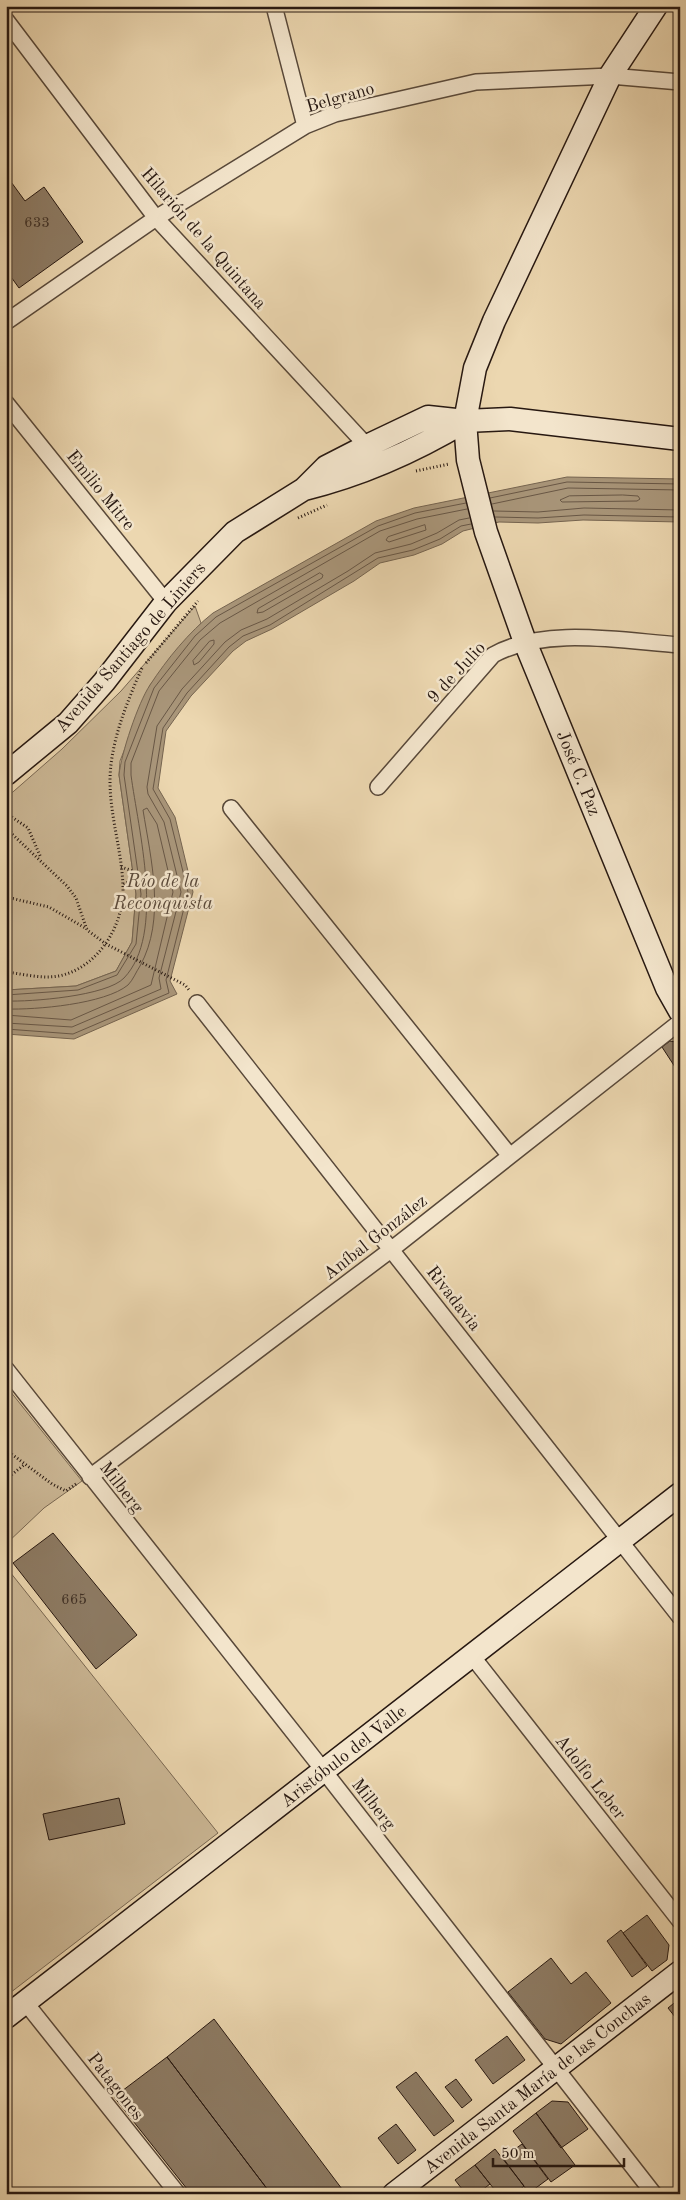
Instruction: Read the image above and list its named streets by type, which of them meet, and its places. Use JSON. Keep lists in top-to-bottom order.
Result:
{
  "streets": {
    "main road": [
      "Avenida Santiago de Liniers",
      "José C. Paz",
      "Aristóbulo del Valle",
      "Avenida Santa María de las Conchas"
    ],
    "street": [
      "Belgrano",
      "Hilarión de la Quintana",
      "Emilio Mitre",
      "9 de Julio",
      "Aníbal González",
      "Rivadavia",
      "Milberg",
      "Adolfo Leber",
      "Patagones"
    ]
  },
  "crossings": [
    ["Belgrano", "Hilarión de la Quintana"],
    ["Belgrano", "José C. Paz"],
    ["Hilarión de la Quintana", "Avenida Santiago de Liniers"],
    ["Emilio Mitre", "Avenida Santiago de Liniers"],
    ["Avenida Santiago de Liniers", "José C. Paz"],
    ["9 de Julio", "José C. Paz"],
    ["Aníbal González", "Rivadavia"],
    ["Aníbal González", "Milberg"],
    ["Rivadavia", "Aristóbulo del Valle"],
    ["Milberg", "Aristóbulo del Valle"],
    ["Milberg", "Avenida Santa María de las Conchas"],
    ["Aristóbulo del Valle", "Adolfo Leber"],
    ["Aristóbulo del Valle", "Patagones"]
  ],
  "water": ["Río de la Reconquista"],
  "house_numbers": ["633", "665"],
  "scale_bar": "50 m"
}
